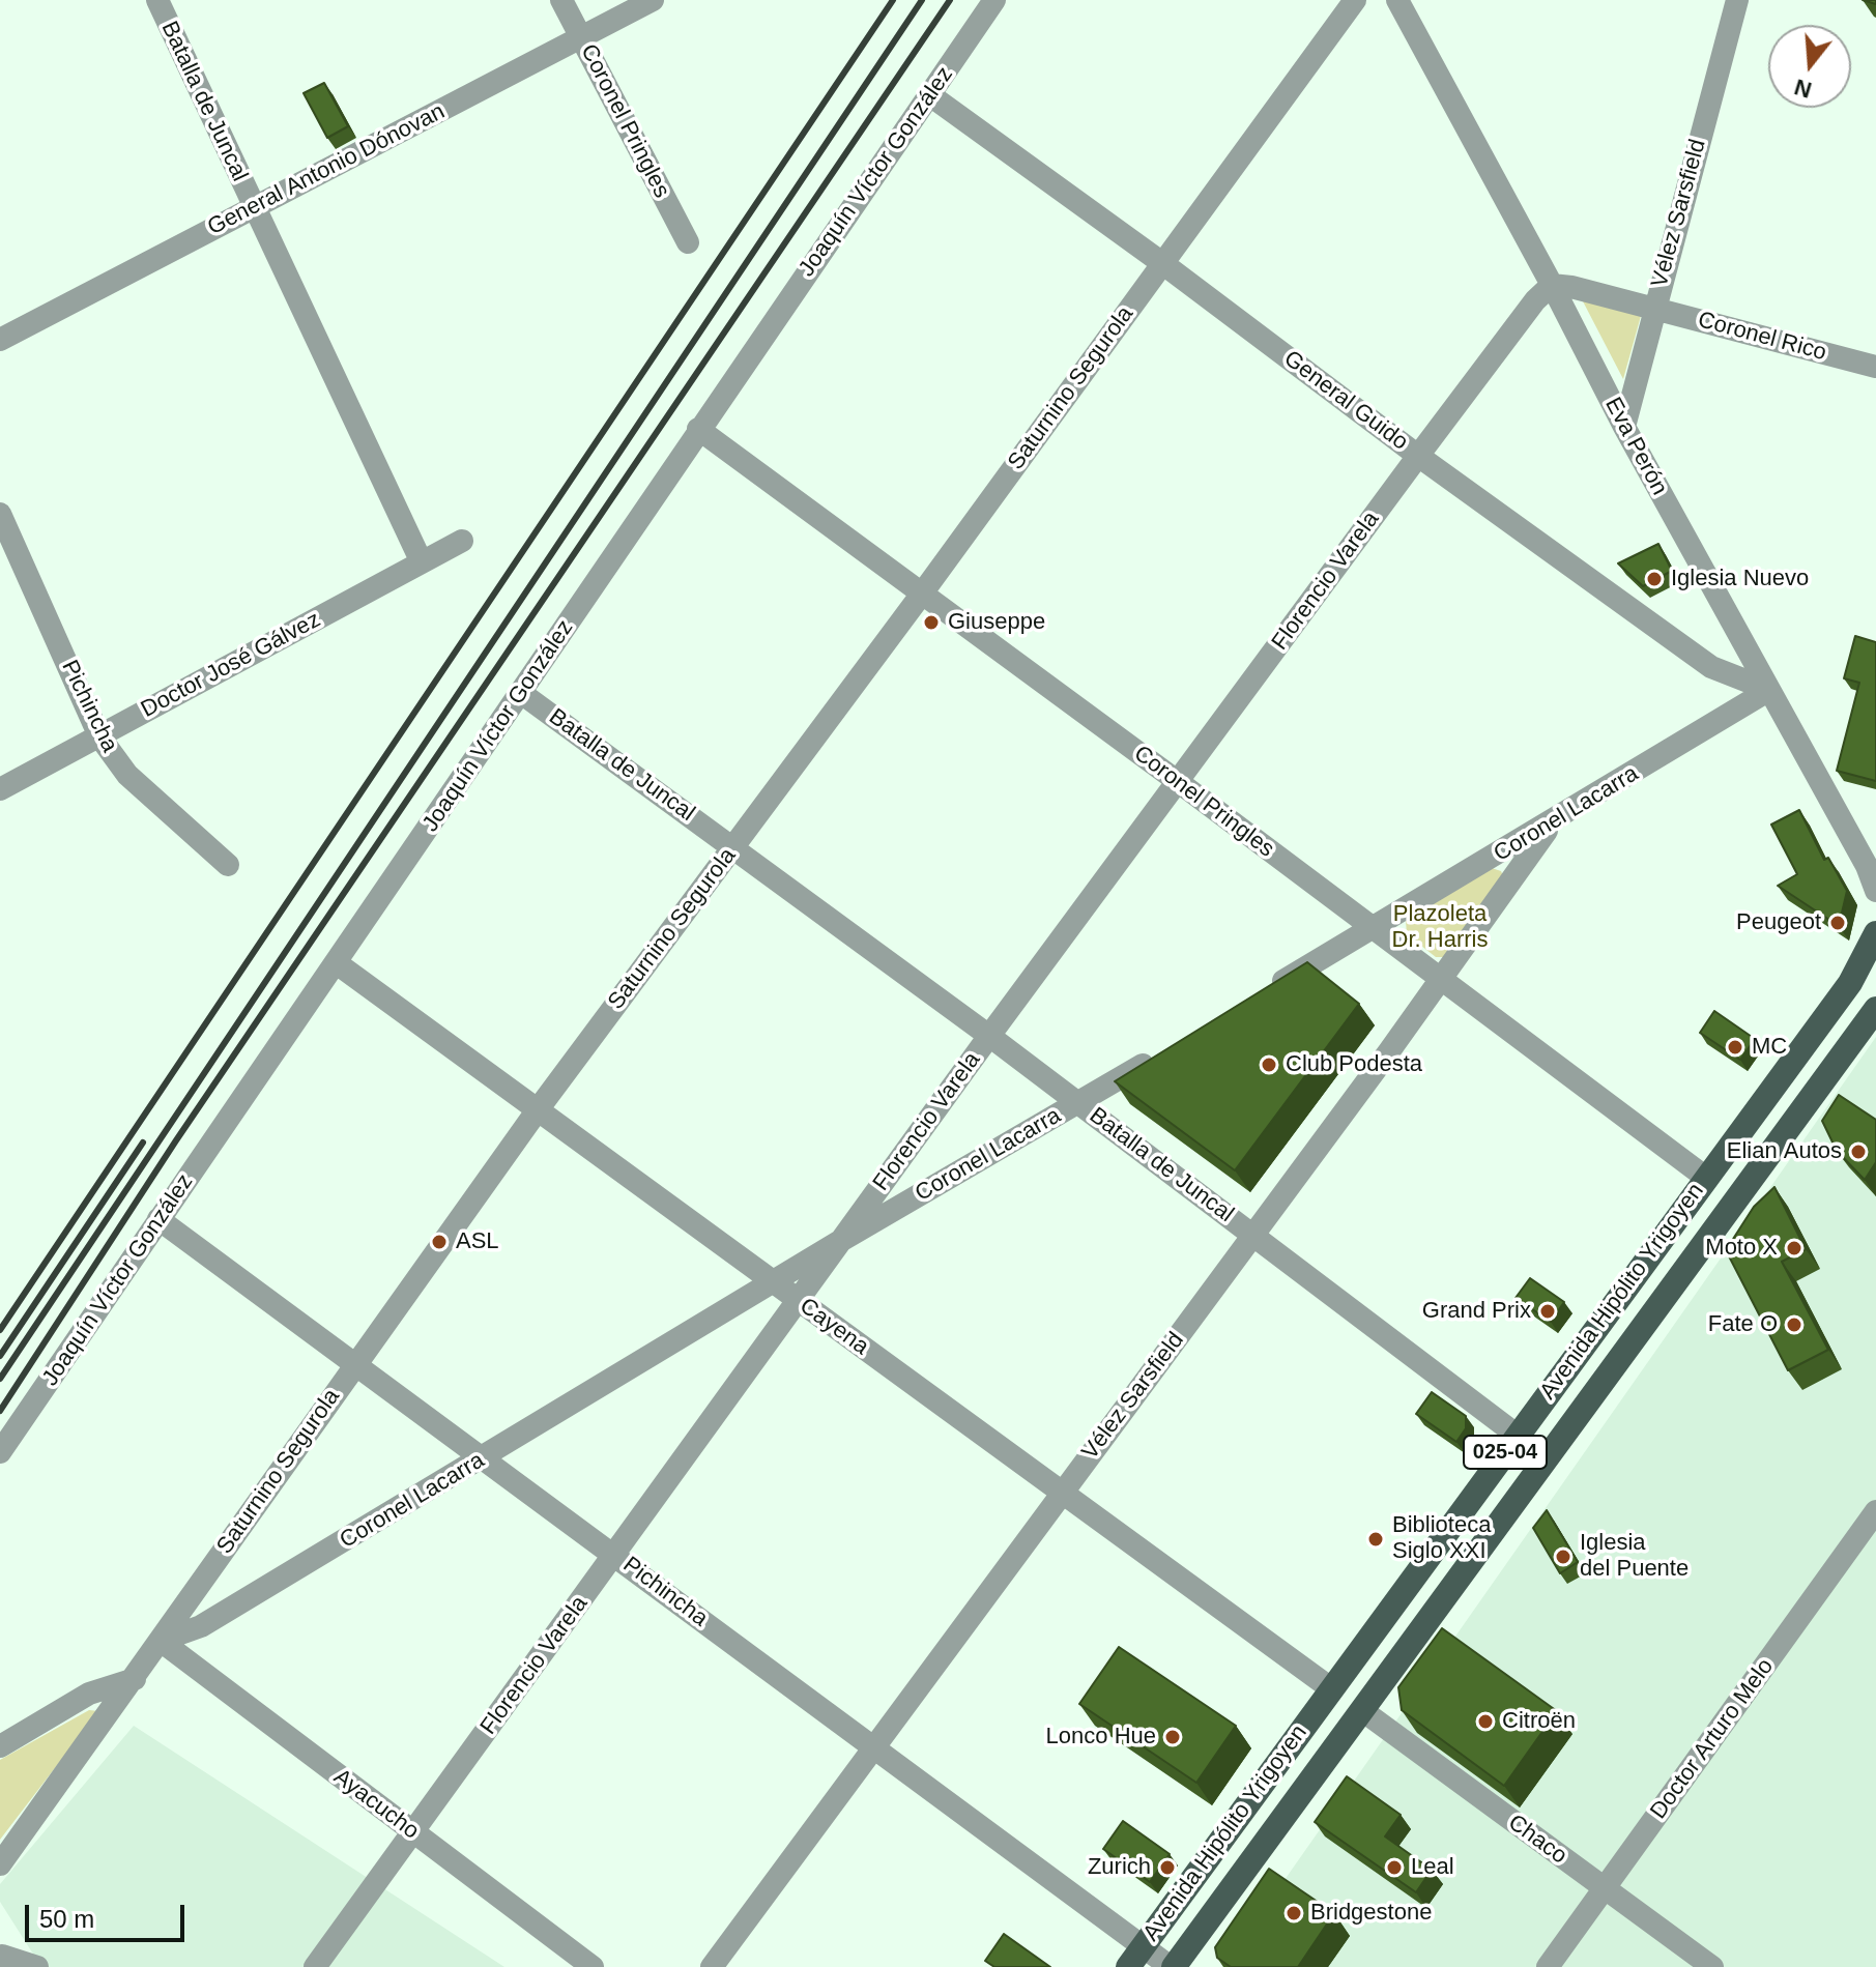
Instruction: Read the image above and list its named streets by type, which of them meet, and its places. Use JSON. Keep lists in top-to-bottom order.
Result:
{
  "streets": {
    "main road": ["Avenida Hipólito Yrigoyen", "025-04"],
    "street": [
      "Batalla de Juncal",
      "Coronel Pringles",
      "General Antonio Dónovan",
      "Joaquín Víctor González",
      "Vélez Sarsfield",
      "Coronel Rico",
      "Saturnino Segurola",
      "General Guido",
      "Eva Perón",
      "Florencio Varela",
      "Doctor José Gálvez",
      "Pichincha",
      "Coronel Lacarra",
      "Cayena",
      "Doctor Arturo Melo",
      "Ayacucho",
      "Chaco"
    ]
  },
  "crossings": [
    ["Batalla de Juncal", "General Antonio Dónovan"],
    ["Batalla de Juncal", "Joaquín Víctor González"],
    ["Batalla de Juncal", "Vélez Sarsfield"],
    ["Batalla de Juncal", "Saturnino Segurola"],
    ["Batalla de Juncal", "Florencio Varela"],
    ["Batalla de Juncal", "Doctor José Gálvez"],
    ["Batalla de Juncal", "Coronel Lacarra"],
    ["Batalla de Juncal", "Avenida Hipólito Yrigoyen"],
    ["Coronel Pringles", "General Antonio Dónovan"],
    ["Coronel Pringles", "Joaquín Víctor González"],
    ["Coronel Pringles", "Vélez Sarsfield"],
    ["Coronel Pringles", "Saturnino Segurola"],
    ["Coronel Pringles", "Florencio Varela"],
    ["Coronel Pringles", "Coronel Lacarra"],
    ["Coronel Pringles", "Avenida Hipólito Yrigoyen"],
    ["Joaquín Víctor González", "General Guido"],
    ["Joaquín Víctor González", "Pichincha"],
    ["Joaquín Víctor González", "Cayena"],
    ["Vélez Sarsfield", "Coronel Rico"],
    ["Vélez Sarsfield", "Eva Perón"],
    ["Vélez Sarsfield", "Pichincha"],
    ["Vélez Sarsfield", "Coronel Lacarra"],
    ["Vélez Sarsfield", "Cayena"],
    ["Coronel Rico", "Eva Perón"],
    ["Coronel Rico", "Florencio Varela"],
    ["Saturnino Segurola", "General Guido"],
    ["Saturnino Segurola", "Pichincha"],
    ["Saturnino Segurola", "Coronel Lacarra"],
    ["Saturnino Segurola", "Cayena"],
    ["Saturnino Segurola", "Ayacucho"],
    ["General Guido", "Eva Perón"],
    ["General Guido", "Florencio Varela"],
    ["General Guido", "Coronel Lacarra"],
    ["Eva Perón", "Florencio Varela"],
    ["Eva Perón", "Coronel Lacarra"],
    ["Florencio Varela", "Pichincha"],
    ["Florencio Varela", "Coronel Lacarra"],
    ["Florencio Varela", "Cayena"],
    ["Florencio Varela", "Ayacucho"],
    ["Doctor José Gálvez", "Pichincha"],
    ["Pichincha", "Coronel Lacarra"],
    ["Pichincha", "Avenida Hipólito Yrigoyen"],
    ["Coronel Lacarra", "Cayena"],
    ["Coronel Lacarra", "Ayacucho"],
    ["Avenida Hipólito Yrigoyen", "Cayena"],
    ["Avenida Hipólito Yrigoyen", "Chaco"],
    ["Doctor Arturo Melo", "Chaco"]
  ],
  "parks": ["Plazoleta Dr. Harris"],
  "places": [
    "Iglesia Nuevo",
    "Giuseppe",
    "Peugeot",
    "MC",
    "Club Podesta",
    "Elian Autos",
    "ASL",
    "Moto X",
    "Grand Prix",
    "Fate O",
    "Biblioteca Siglo XXI",
    "Iglesia del Puente",
    "Citroën",
    "Lonco Hue",
    "Zurich",
    "Leal",
    "Bridgestone"
  ],
  "scale_bar": "50 m",
  "north": "bottom"
}
